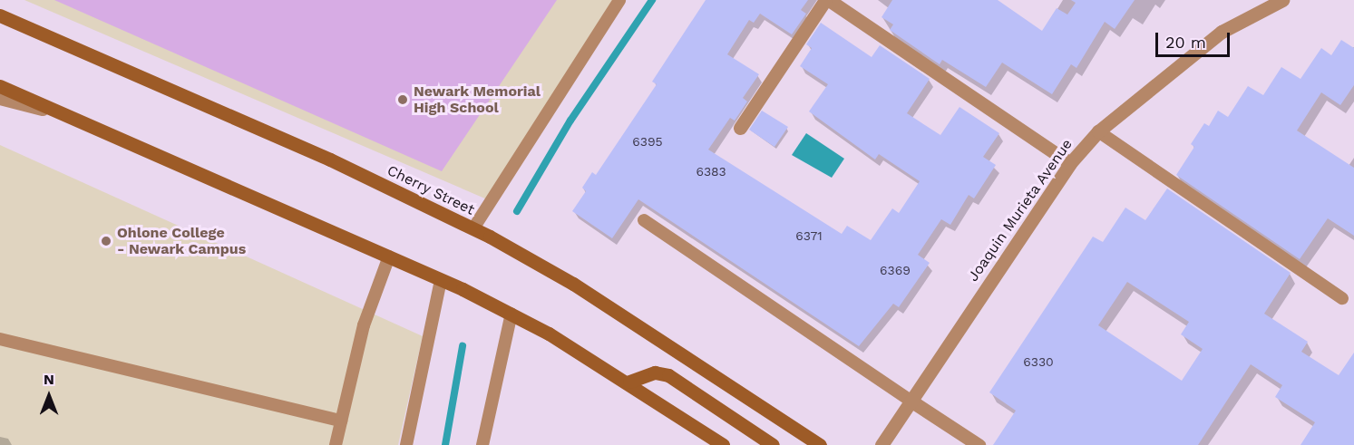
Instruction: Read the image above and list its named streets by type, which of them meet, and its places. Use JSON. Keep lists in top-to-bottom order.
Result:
{
  "streets": {
    "main road": ["Cherry Street"],
    "street": ["Joaquin Murieta Avenue"]
  },
  "places": ["Newark Memorial High School", "Ohlone College - Newark Campus"],
  "house_numbers": [
    "6395",
    "6383",
    "6371",
    "6369",
    "6330"
  ],
  "scale_bar": "20 m",
  "north": "top"
}
